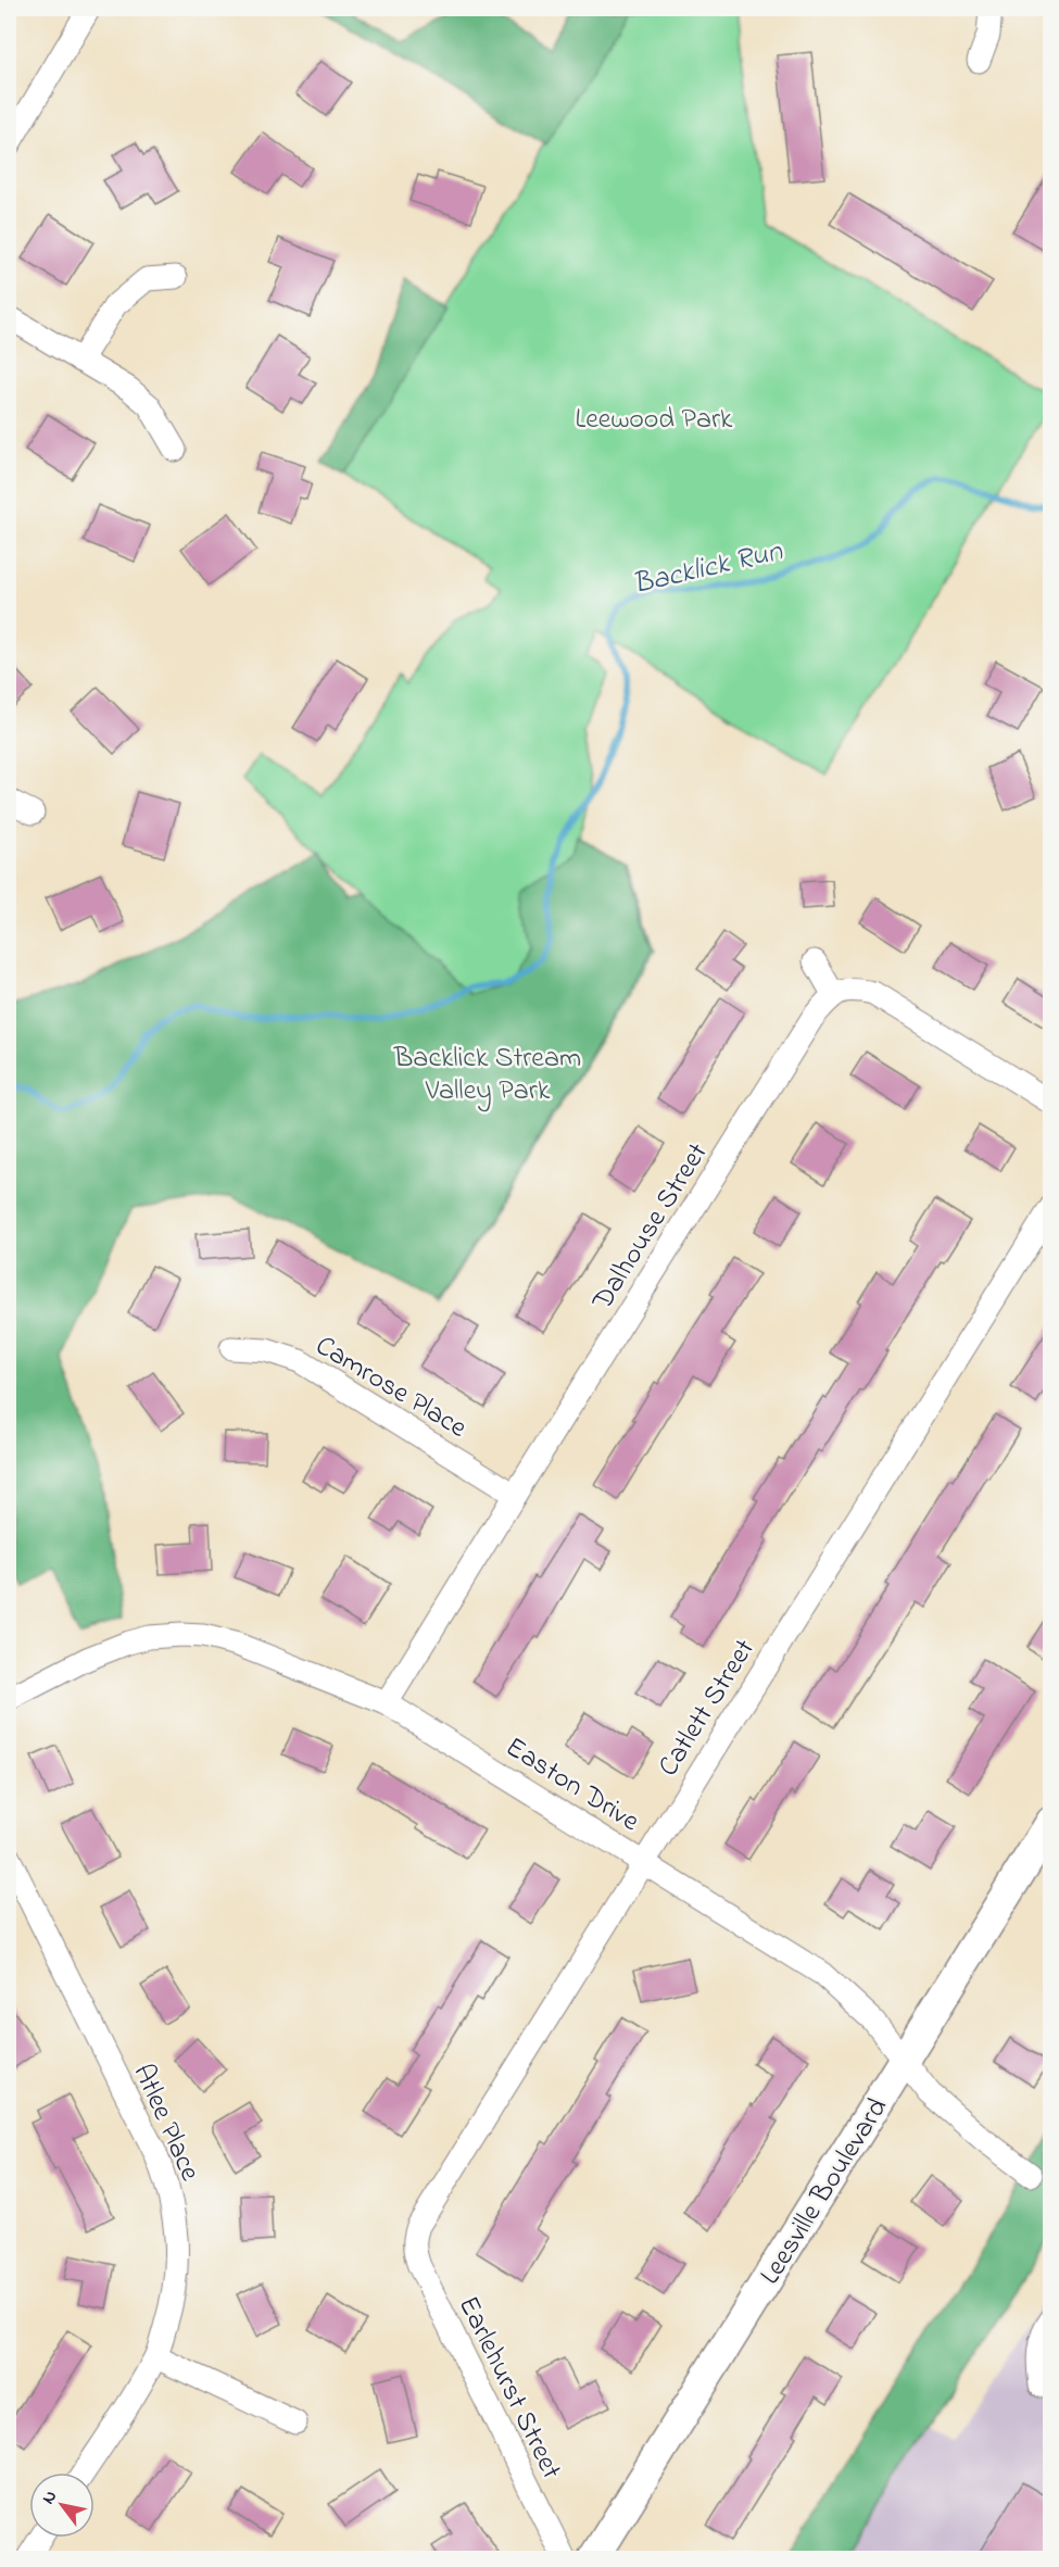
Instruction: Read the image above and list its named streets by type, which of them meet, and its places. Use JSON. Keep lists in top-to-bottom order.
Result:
{
  "streets": {
    "street": [
      "Dalhouse Street",
      "Camrose Place",
      "Catlett Street",
      "Easton Drive",
      "Atlee Place",
      "Leesville Boulevard",
      "Earlehurst Street"
    ]
  },
  "crossings": [
    ["Dalhouse Street", "Camrose Place"],
    ["Dalhouse Street", "Easton Drive"],
    ["Catlett Street", "Easton Drive"],
    ["Catlett Street", "Earlehurst Street"],
    ["Easton Drive", "Leesville Boulevard"]
  ],
  "water": ["Backlick Run"],
  "parks": ["Leewood Park", "Backlick Stream Valley Park"],
  "north": "top left"
}
